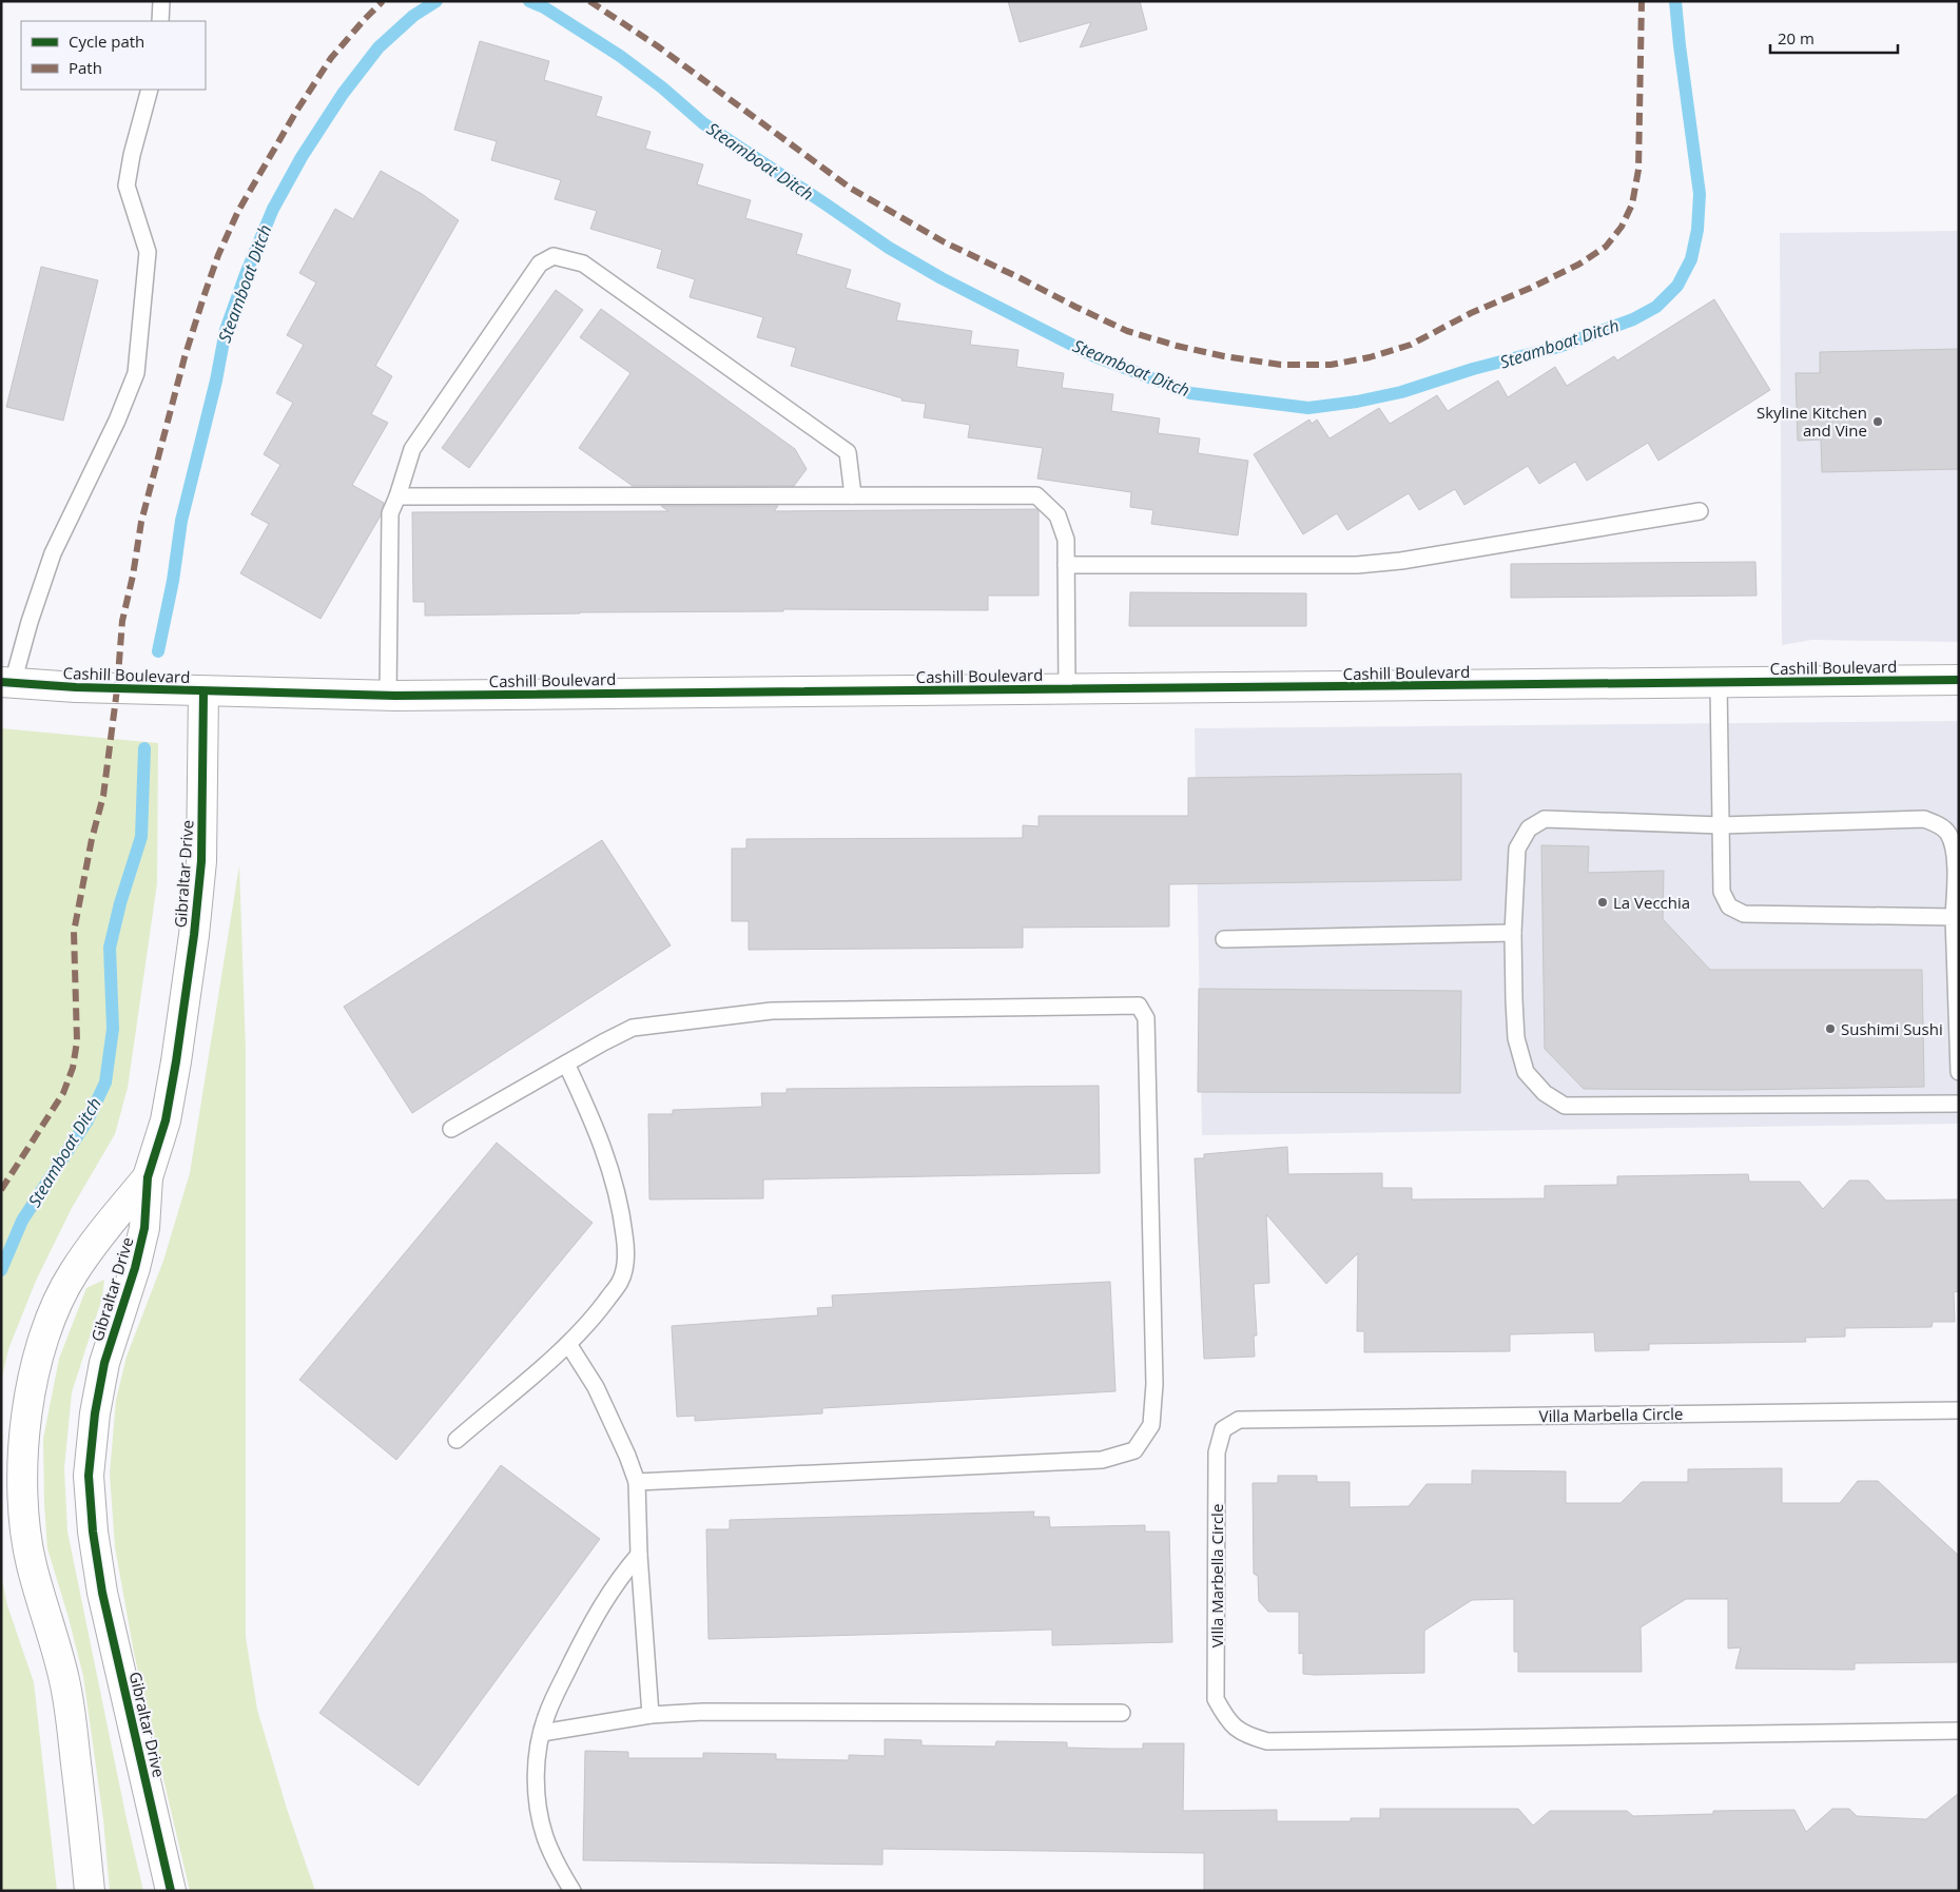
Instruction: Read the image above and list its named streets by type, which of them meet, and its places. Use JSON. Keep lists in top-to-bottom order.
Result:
{
  "streets": {
    "street": ["Cashill Boulevard", "Gibraltar Drive"],
    "lane": ["Villa Marbella Circle"]
  },
  "crossings": [
    ["Cashill Boulevard", "Gibraltar Drive"]
  ],
  "water": ["Steamboat Ditch"],
  "places": ["Skyline Kitchen and Vine", "La Vecchia", "Sushimi Sushi"],
  "legend": ["Cycle path", "Path"],
  "scale_bar": "20 m"
}
